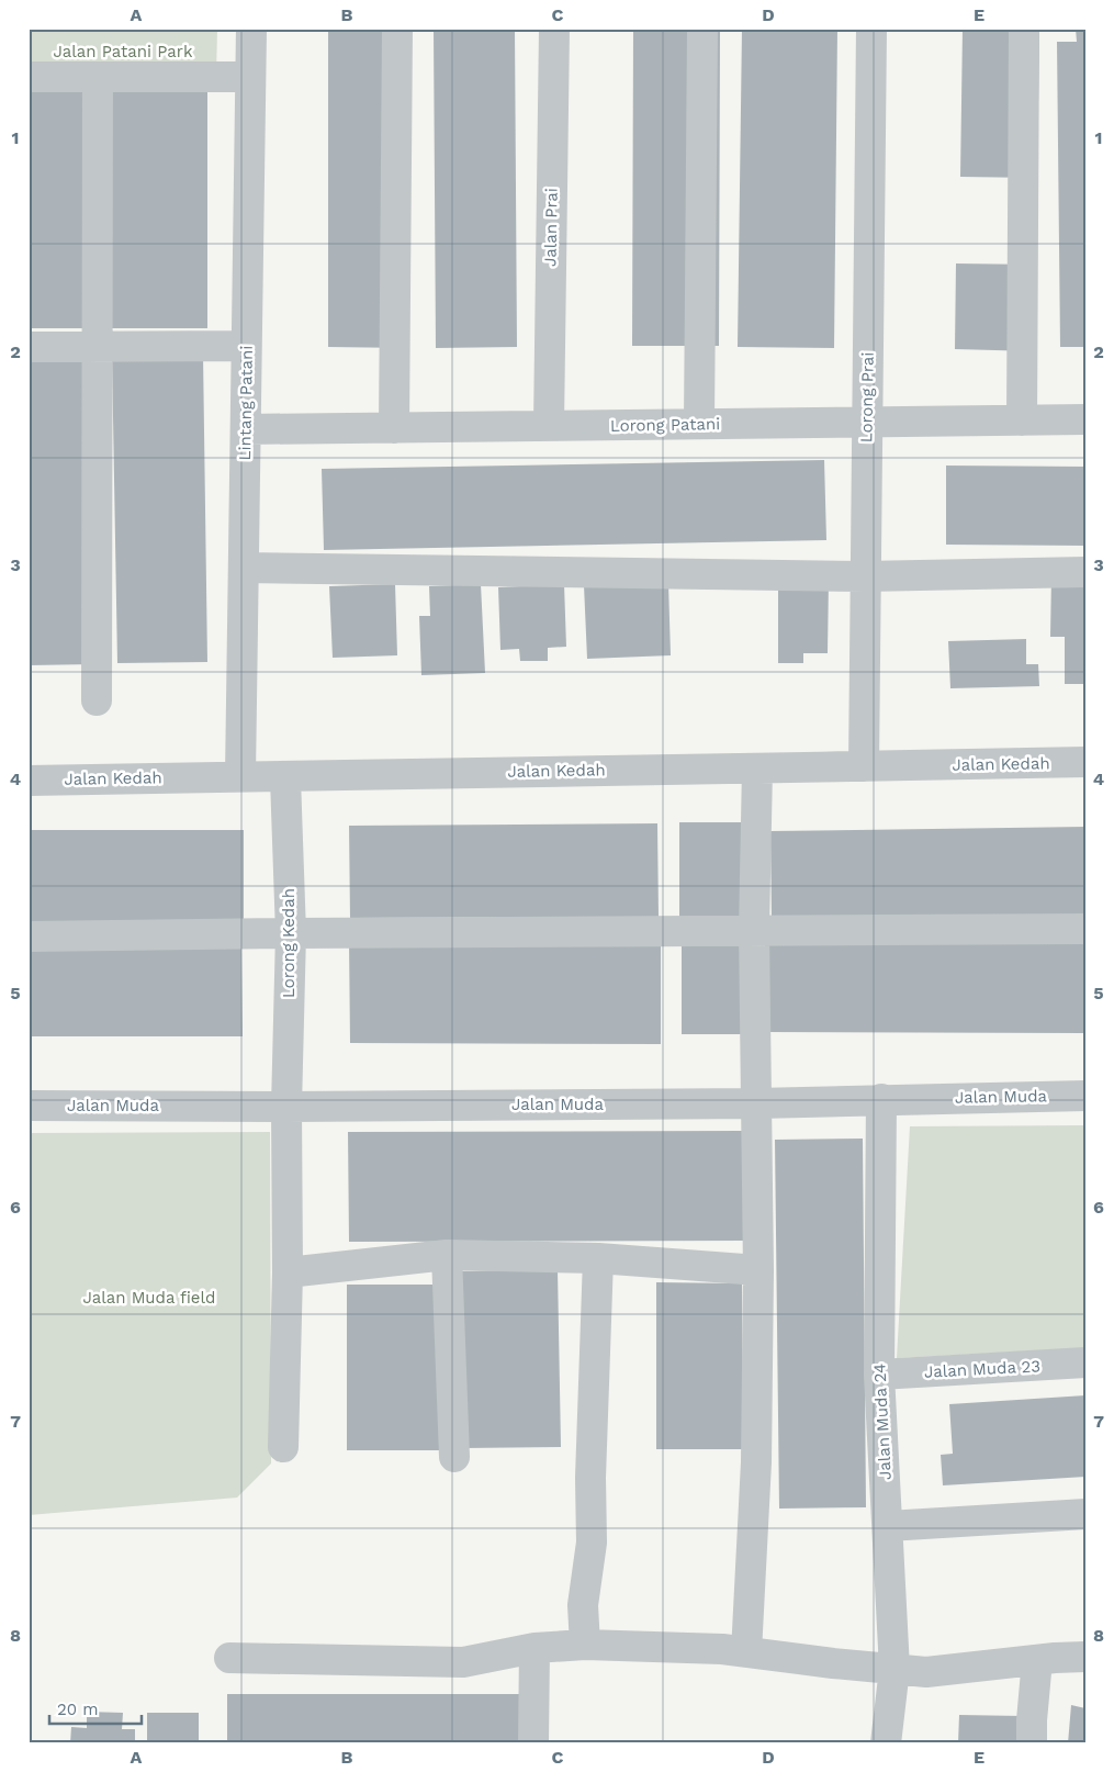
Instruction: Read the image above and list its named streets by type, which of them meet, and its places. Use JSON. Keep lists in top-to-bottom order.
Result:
{
  "streets": {
    "street": [
      "Jalan Prai",
      "Lorong Prai",
      "Lintang Patani",
      "Lorong Patani",
      "Jalan Kedah",
      "Lorong Kedah",
      "Jalan Muda",
      "Jalan Muda 23",
      "Jalan Muda 24"
    ]
  },
  "crossings": [
    ["Jalan Prai", "Lorong Patani"],
    ["Lorong Prai", "Lorong Patani"],
    ["Lorong Prai", "Jalan Kedah"],
    ["Lintang Patani", "Lorong Patani"],
    ["Lintang Patani", "Jalan Kedah"],
    ["Jalan Kedah", "Lorong Kedah"],
    ["Lorong Kedah", "Jalan Muda"],
    ["Jalan Muda", "Jalan Muda 24"],
    ["Jalan Muda 23", "Jalan Muda 24"]
  ],
  "parks": ["Jalan Patani Park", "Jalan Muda field"],
  "scale_bar": "20 m",
  "grid": {
    "columns": [
      "A",
      "B",
      "C",
      "D",
      "E"
    ],
    "rows": [
      "1",
      "2",
      "3",
      "4",
      "5",
      "6",
      "7",
      "8"
    ]
  }
}
